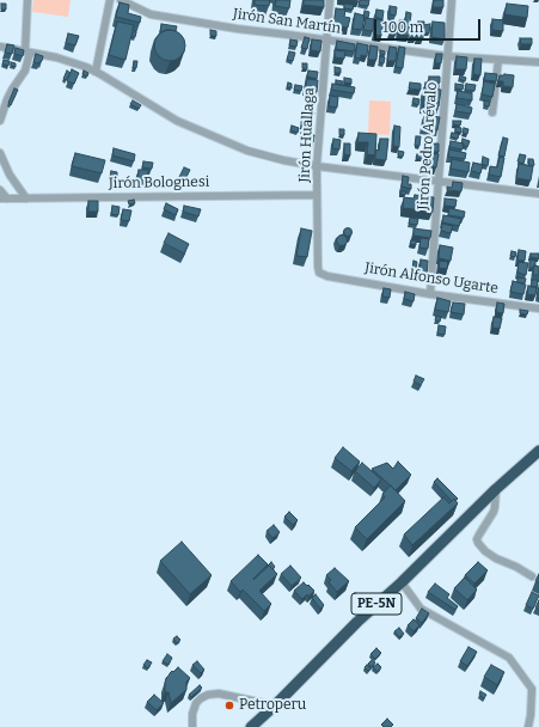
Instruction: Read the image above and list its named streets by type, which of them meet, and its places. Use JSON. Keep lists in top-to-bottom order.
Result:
{
  "streets": {
    "highway": ["PE-5N"],
    "street": [
      "Jirón San Martín",
      "Jirón Huallaga",
      "Jirón Pedro Arévalo",
      "Jirón Bolognesi",
      "Jirón Alfonso Ugarte"
    ]
  },
  "crossings": [
    ["Jirón San Martín", "Jirón Huallaga"],
    ["Jirón San Martín", "Jirón Pedro Arévalo"],
    ["Jirón Huallaga", "Jirón Bolognesi"],
    ["Jirón Huallaga", "Jirón Alfonso Ugarte"],
    ["Jirón Pedro Arévalo", "Jirón Alfonso Ugarte"]
  ],
  "places": ["Petroperu"],
  "scale_bar": "100 m"
}
